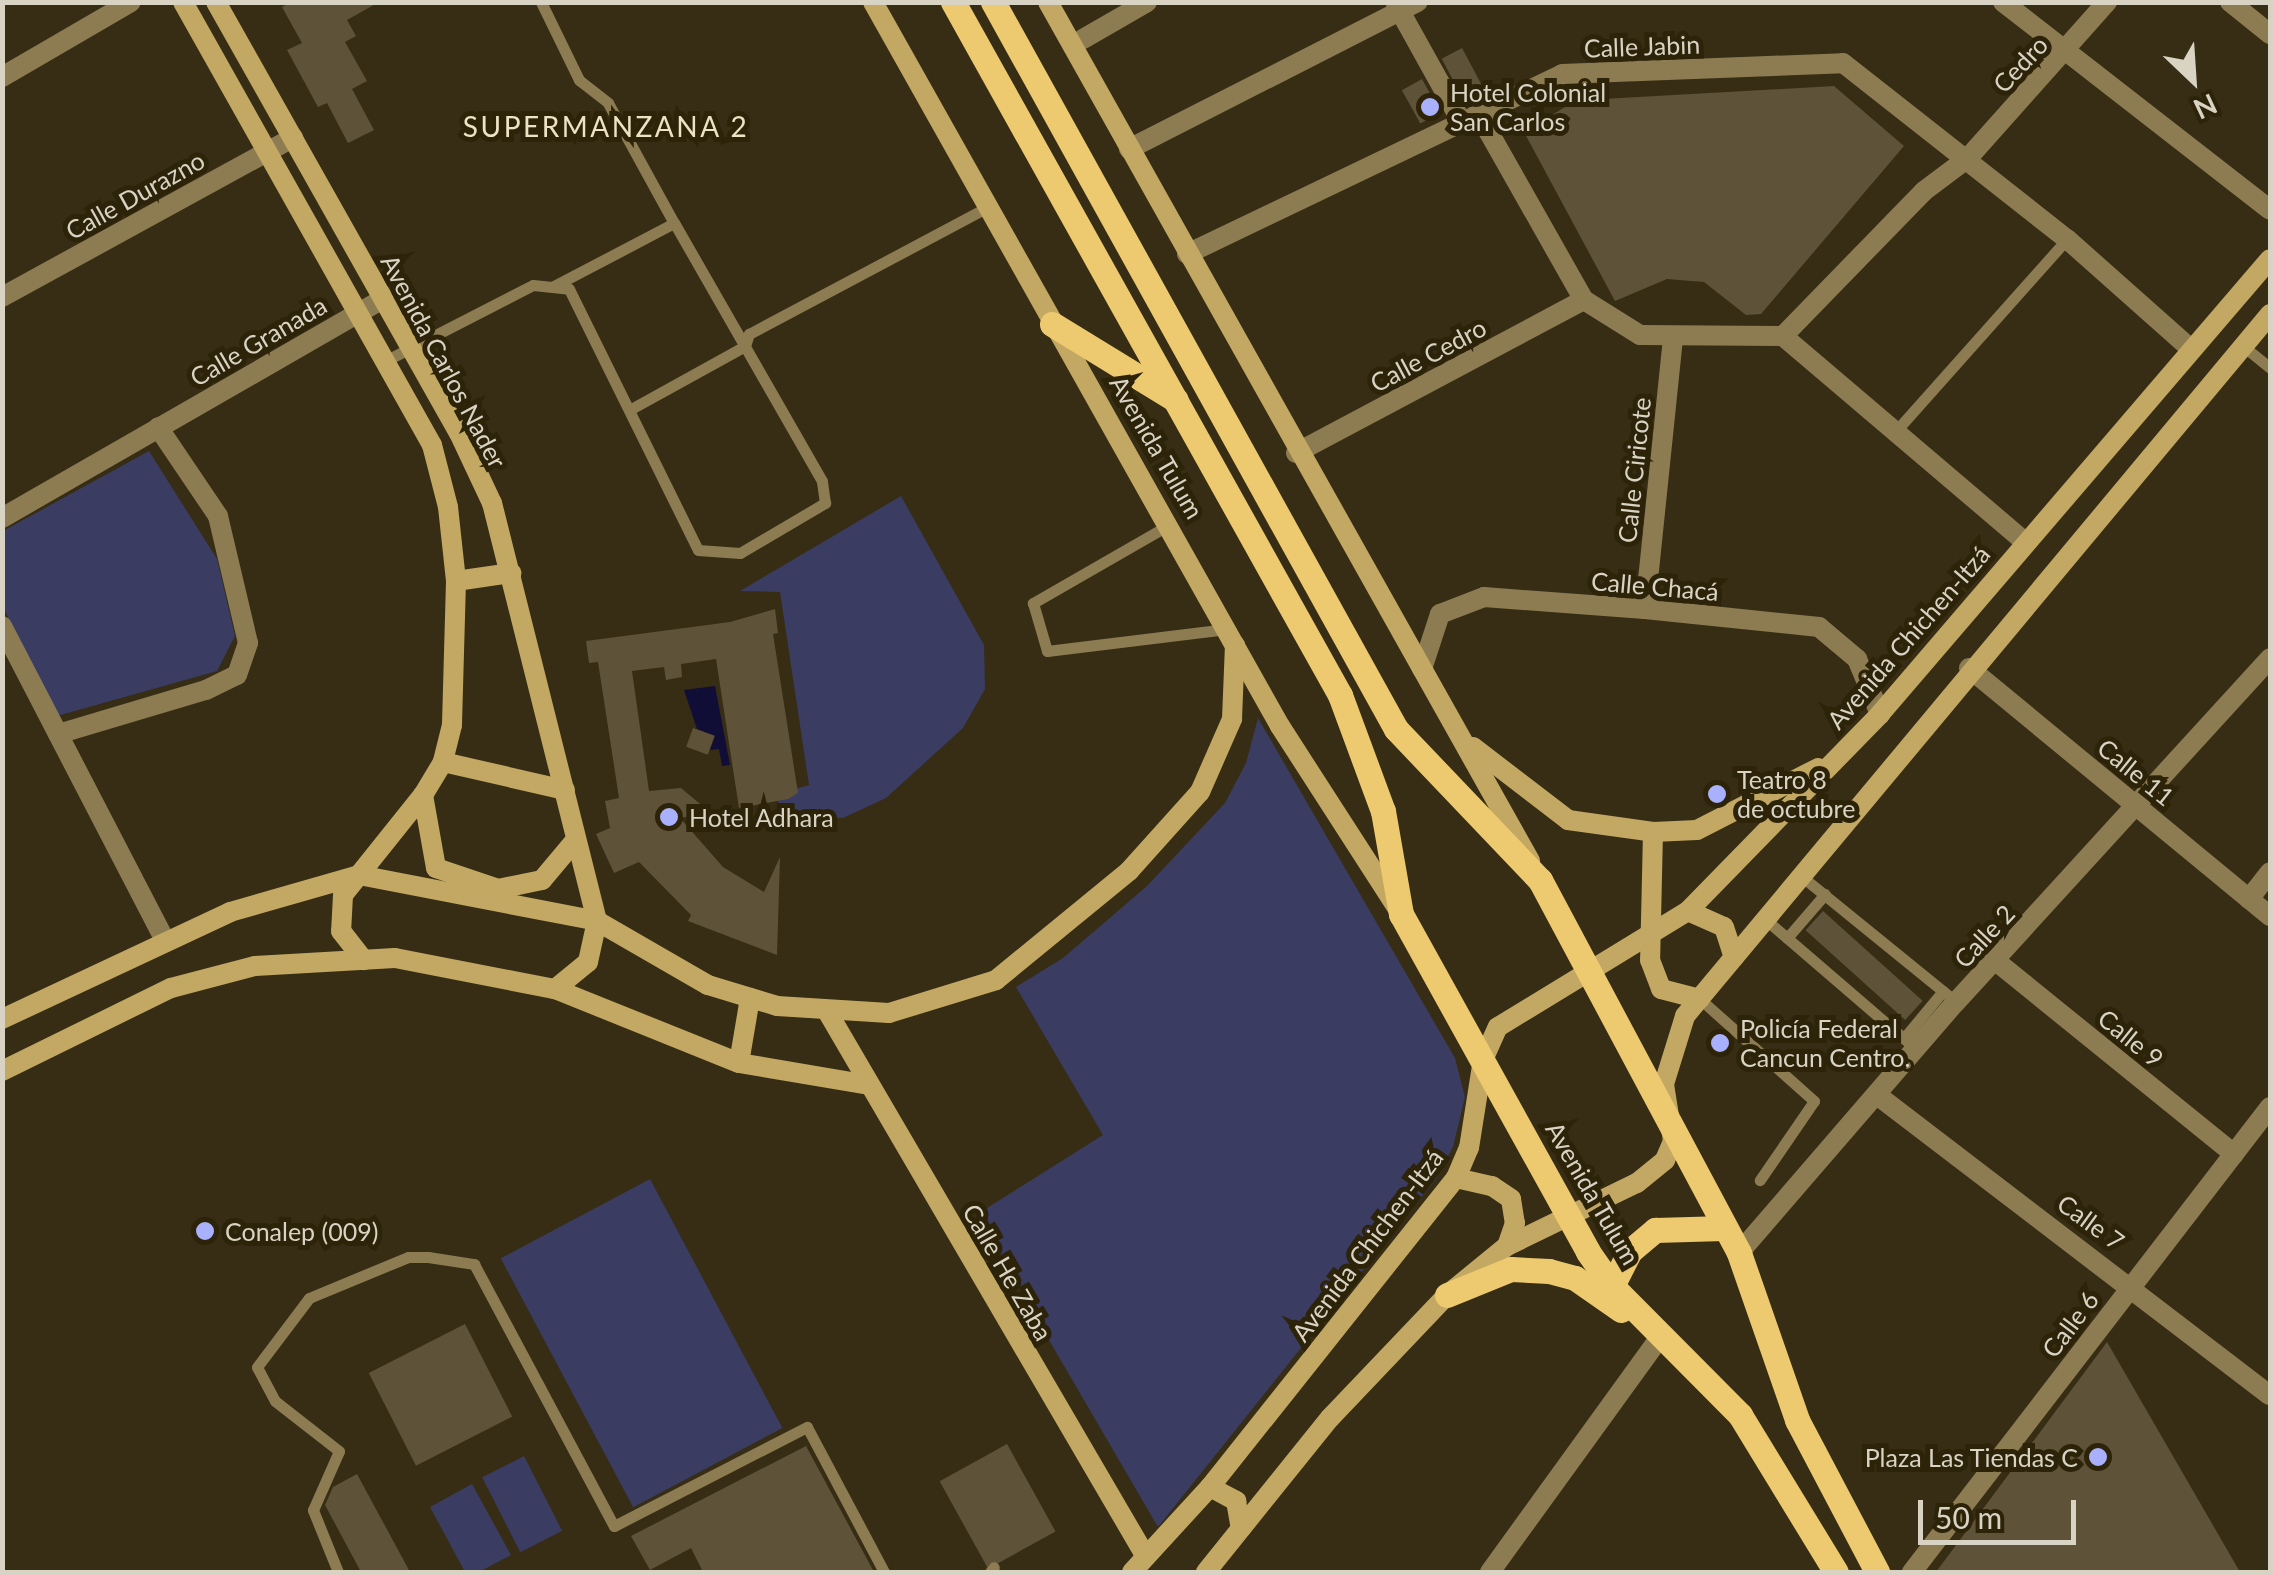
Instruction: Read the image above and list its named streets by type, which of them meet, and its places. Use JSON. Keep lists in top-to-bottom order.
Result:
{
  "streets": {
    "main road": ["Avenida Tulum"],
    "street": [
      "Calle Jabin",
      "Cedro",
      "Calle Durazno",
      "Calle Granada",
      "Calle Cedro",
      "Avenida Carlos Nader",
      "Calle Ciricote",
      "Calle Chacá",
      "Avenida Chichen-Itzá",
      "Calle 11",
      "Calle 2",
      "Calle 9",
      "Calle 7",
      "Calle He Zaba",
      "Calle 6"
    ]
  },
  "crossings": [
    ["Calle Jabin", "Cedro"],
    ["Calle Jabin", "Avenida Chichen-Itzá"],
    ["Calle Durazno", "Avenida Carlos Nader"],
    ["Calle Granada", "Avenida Carlos Nader"],
    ["Avenida Tulum", "Avenida Chichen-Itzá"],
    ["Calle Ciricote", "Calle Chacá"],
    ["Calle Chacá", "Avenida Chichen-Itzá"],
    ["Avenida Chichen-Itzá", "Calle He Zaba"],
    ["Calle 11", "Calle 2"],
    ["Calle 2", "Calle 9"],
    ["Calle 2", "Calle 7"],
    ["Calle 9", "Calle 6"],
    ["Calle 7", "Calle 6"]
  ],
  "districts": ["SUPERMANZANA 2"],
  "places": [
    "Hotel Colonial San Carlos",
    "Teatro 8 de octubre",
    "Hotel Adhara",
    "Policía Federal Cancun Centro.",
    "Conalep (009)",
    "Plaza Las Tiendas C"
  ],
  "scale_bar": "50 m",
  "north": "bottom right"
}
